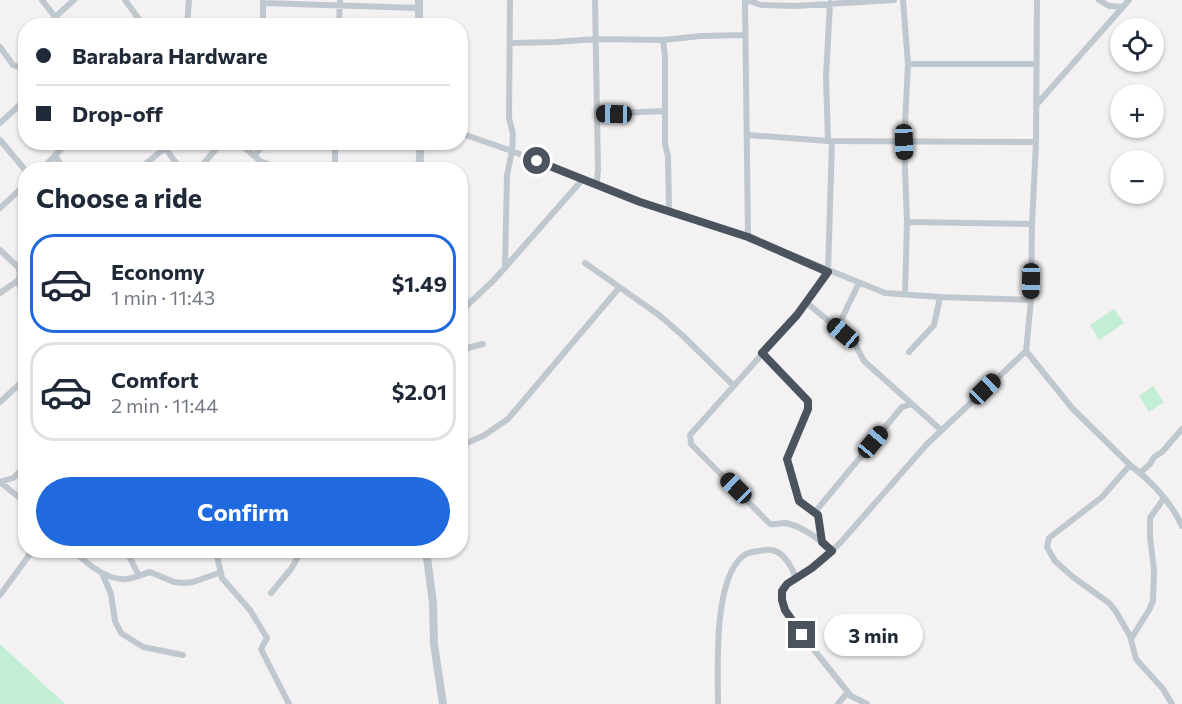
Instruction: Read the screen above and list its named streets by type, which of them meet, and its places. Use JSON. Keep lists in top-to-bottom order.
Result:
{
  "page": {
    "map_buttons": ["+", "−"],
    "banner": ["Barabara Hardware", "Drop-off"],
    "heading": "Choose a ride",
    "list": [
      {
        "name": "Economy",
        "note": "1 min · 11:43",
        "value": "$1.49"
      },
      {
        "name": "Comfort",
        "note": "2 min · 11:44",
        "value": "$2.01"
      }
    ],
    "buttons": "Confirm",
    "bubble": "3 min"
  }
}
